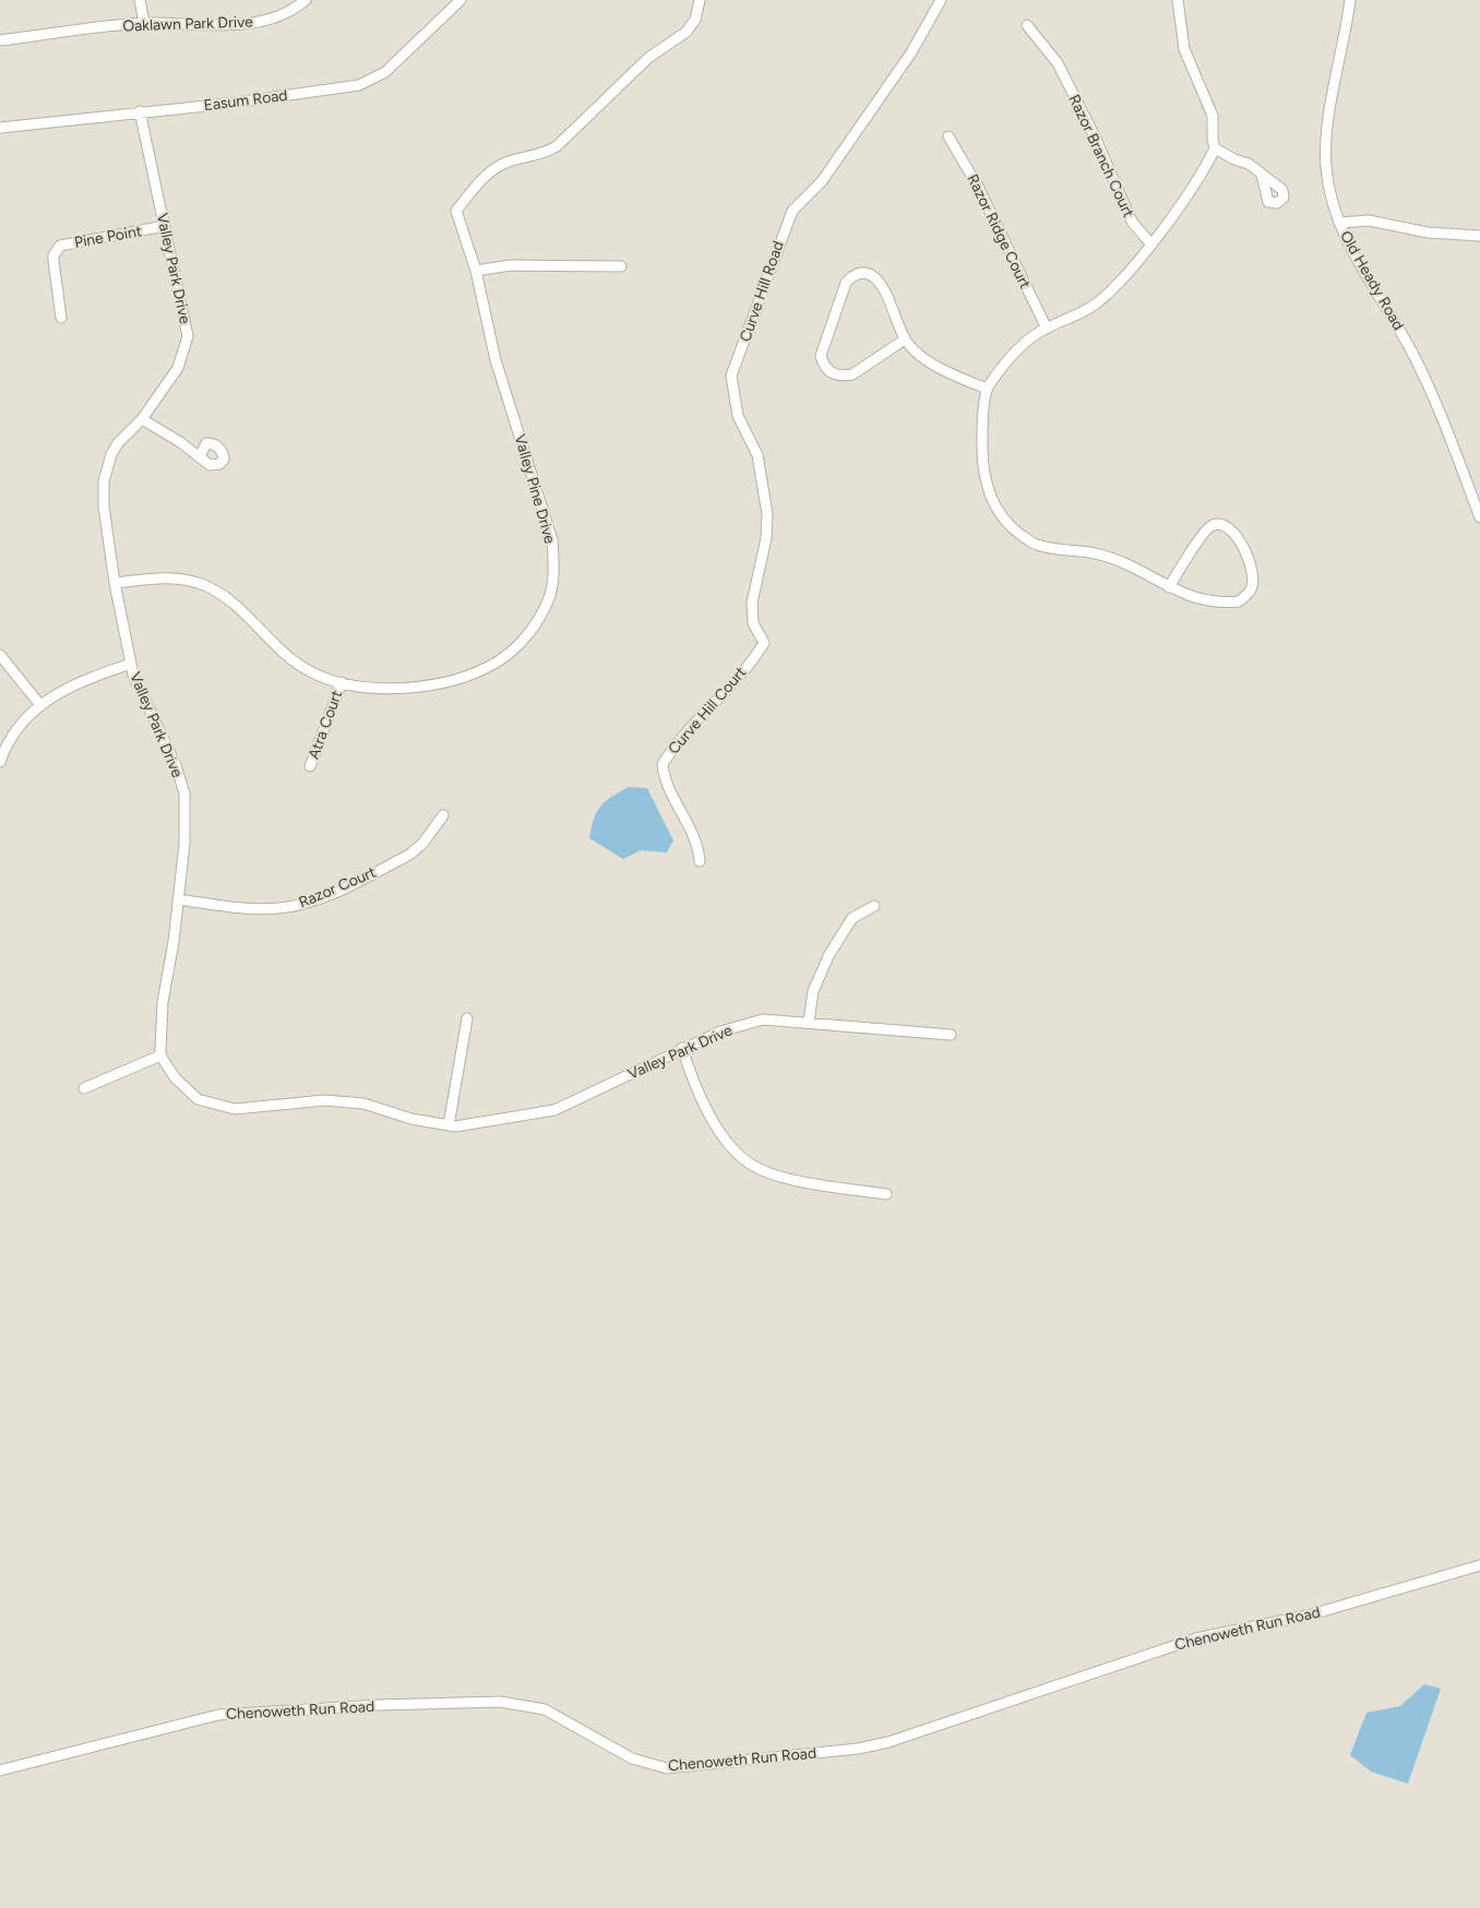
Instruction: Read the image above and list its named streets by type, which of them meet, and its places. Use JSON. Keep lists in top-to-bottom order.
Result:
{
  "streets": {
    "street": [
      "Oaklawn Park Drive",
      "Easum Road",
      "Razor Branch Court",
      "Razor Ridge Court",
      "Pine Point",
      "Valley Park Drive",
      "Old Heady Road",
      "Curve Hill Road",
      "Valley Pine Drive",
      "Curve Hill Court",
      "Atra Court",
      "Razor Court",
      "Chenoweth Run Road"
    ]
  },
  "crossings": [
    ["Easum Road", "Valley Park Drive"],
    ["Pine Point", "Valley Park Drive"],
    ["Valley Park Drive", "Valley Pine Drive"],
    ["Valley Park Drive", "Razor Court"],
    ["Curve Hill Road", "Curve Hill Court"],
    ["Valley Pine Drive", "Atra Court"]
  ]
}
